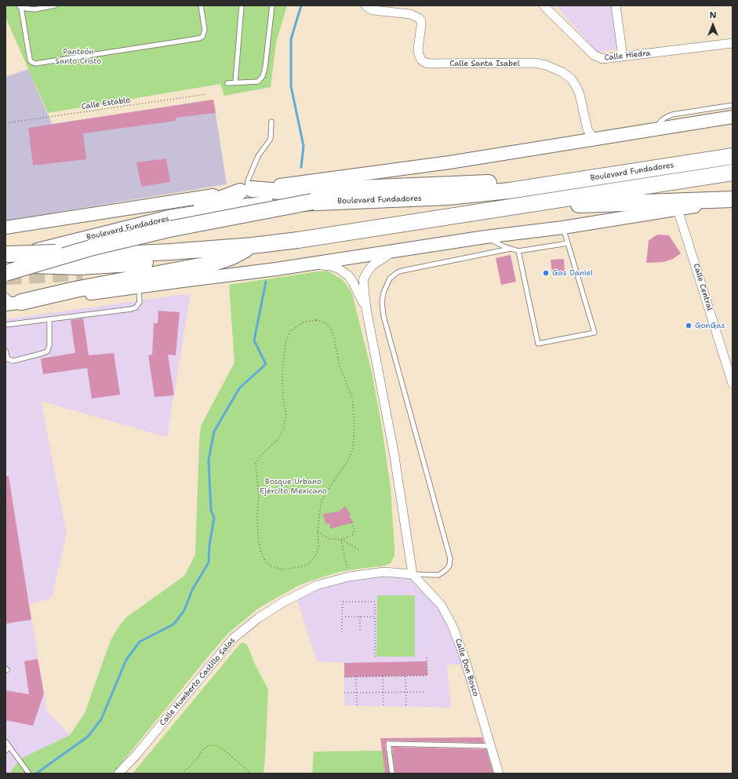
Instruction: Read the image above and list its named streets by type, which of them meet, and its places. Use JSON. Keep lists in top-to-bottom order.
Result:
{
  "streets": {
    "highway": ["Boulevard Fundadores"],
    "street": [
      "Calle Hiedra",
      "Calle Santa Isabel",
      "Calle Central",
      "Calle Don Bosco",
      "Calle Humberto Castillo Salas"
    ],
    "path": ["Calle Establo"]
  },
  "crossings": [
    ["Calle Don Bosco", "Calle Humberto Castillo Salas"]
  ],
  "parks": ["Panteón Santo Cristo", "Bosque Urbano Ejército Mexicano"],
  "places": ["Gas Daniel", "GonGas"],
  "north": "top"
}
